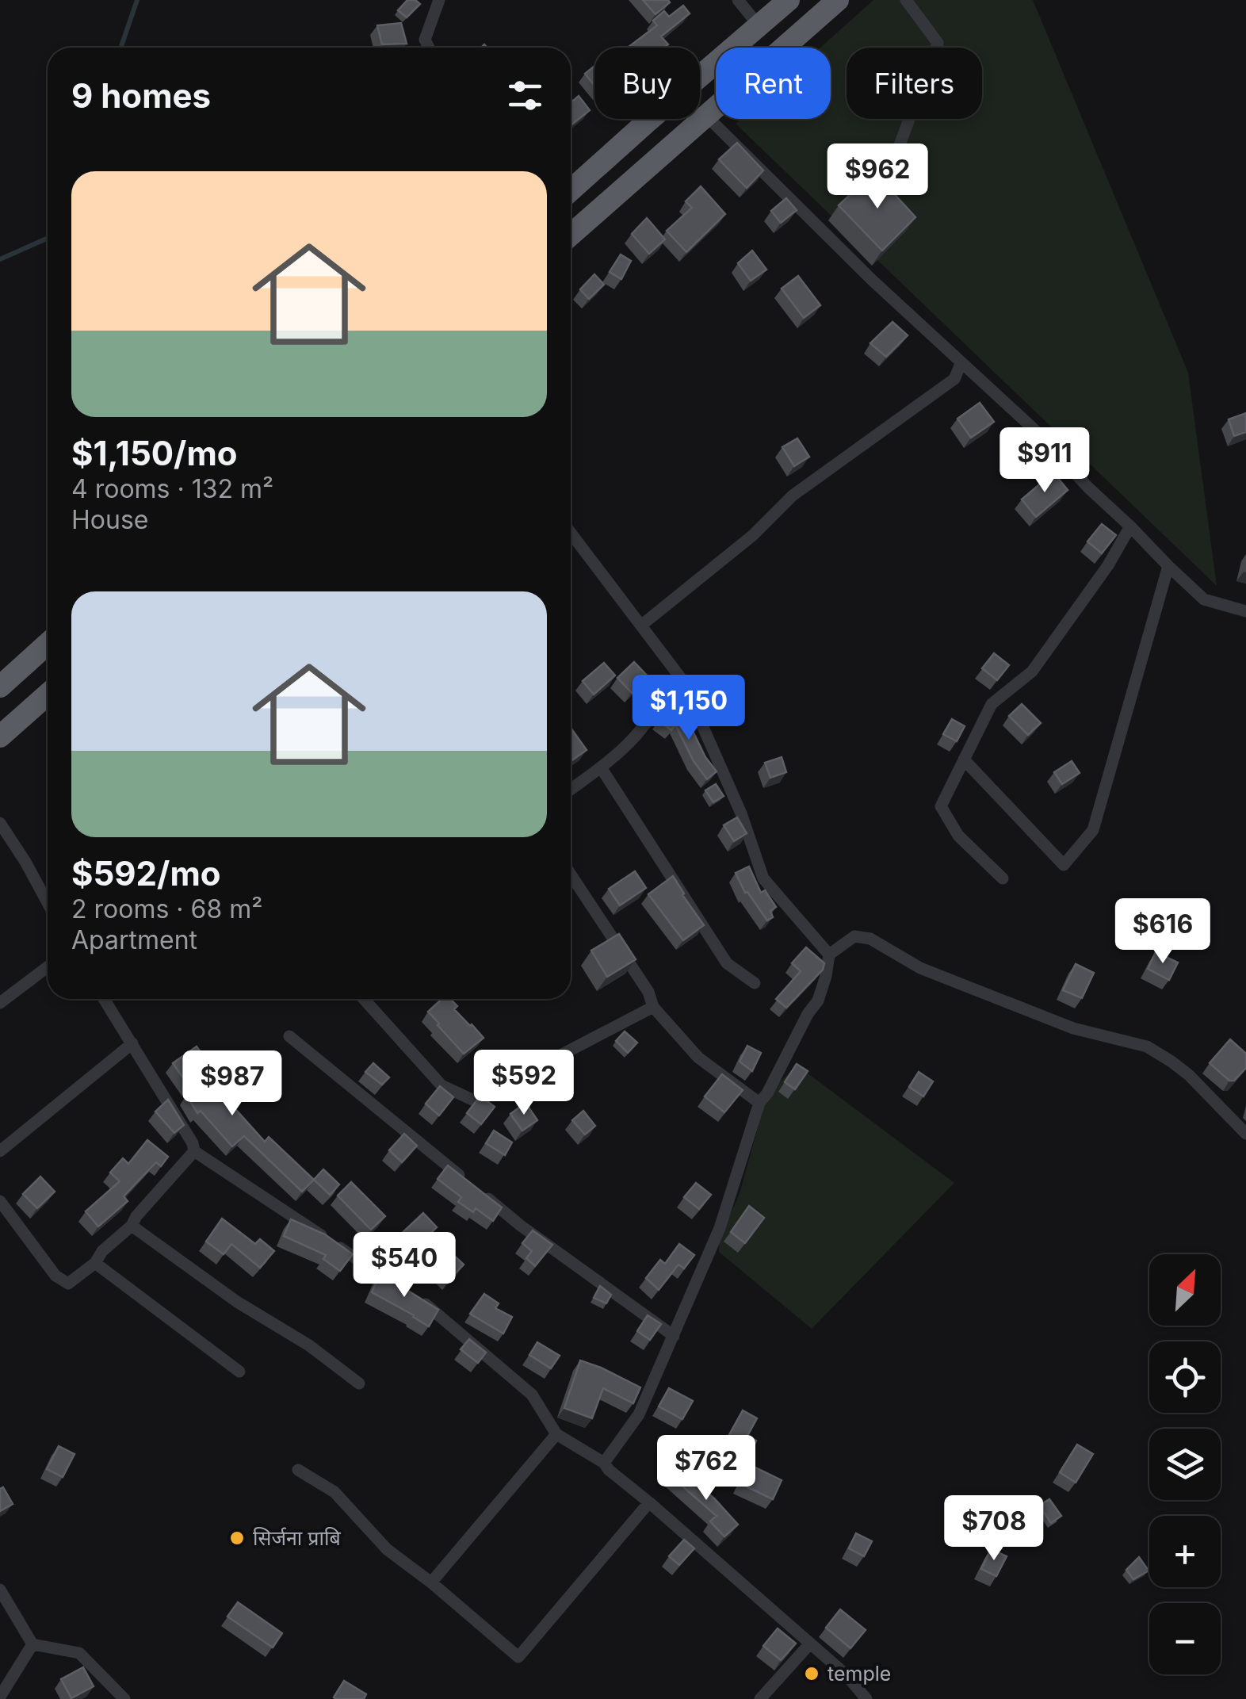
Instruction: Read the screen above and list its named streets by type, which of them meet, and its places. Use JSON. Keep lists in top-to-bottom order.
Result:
{
  "places": ["सिर्जना प्राबि", "temple"],
  "north": "top right",
  "page": {
    "chip": ["Buy", "Rent", "Filters"],
    "heading": "9 homes",
    "list": [
      {
        "name": "$1,150/mo",
        "note": "4 rooms · 132 m² · House"
      },
      {
        "name": "$592/mo",
        "note": "2 rooms · 68 m² · Apartment"
      }
    ],
    "price": [
      "$962",
      "$911",
      "$1,150",
      "$616",
      "$592",
      "$987",
      "$540",
      "$762",
      "$708"
    ],
    "map_buttons": ["+", "−"]
  }
}
